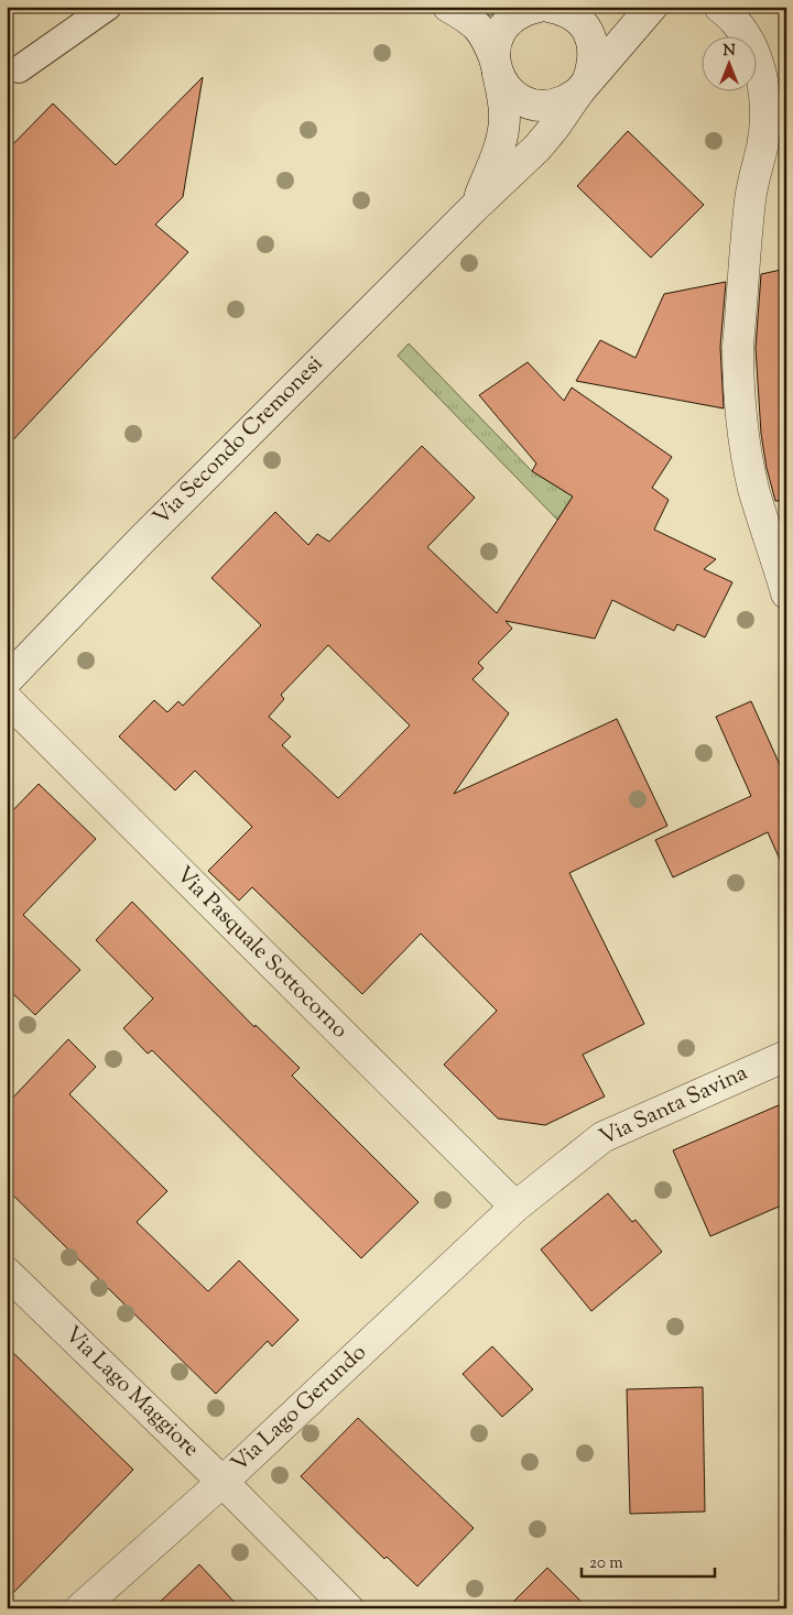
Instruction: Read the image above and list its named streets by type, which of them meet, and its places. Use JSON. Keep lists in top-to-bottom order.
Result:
{
  "streets": {
    "street": [
      "Via Secondo Cremonesi",
      "Via Pasquale Sottocorno",
      "Via Santa Savina",
      "Via Lago Maggiore",
      "Via Lago Gerundo"
    ]
  },
  "crossings": [
    ["Via Pasquale Sottocorno", "Via Santa Savina"],
    ["Via Pasquale Sottocorno", "Via Lago Gerundo"],
    ["Via Santa Savina", "Via Lago Gerundo"],
    ["Via Lago Maggiore", "Via Lago Gerundo"]
  ],
  "scale_bar": "20 m",
  "north": "top"
}
